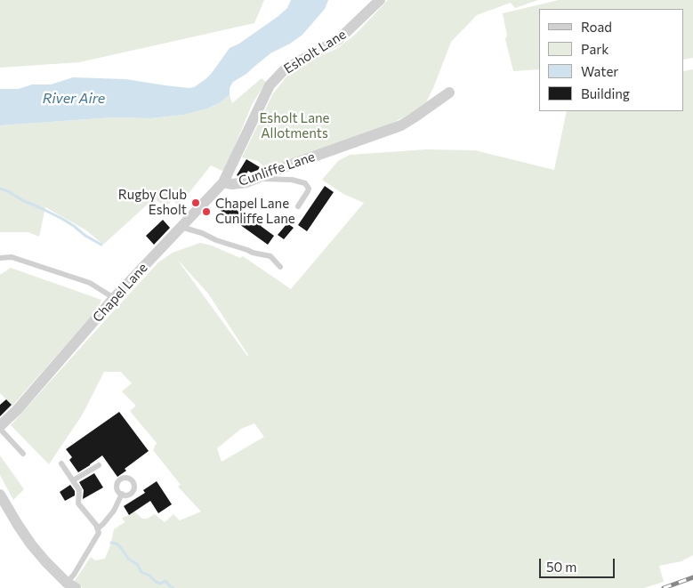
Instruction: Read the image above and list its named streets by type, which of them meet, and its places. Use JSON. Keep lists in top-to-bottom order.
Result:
{
  "streets": {
    "street": ["Esholt Lane", "Cunliffe Lane", "Chapel Lane"]
  },
  "crossings": [
    ["Esholt Lane", "Chapel Lane"],
    ["Cunliffe Lane", "Chapel Lane"]
  ],
  "water": ["River Aire"],
  "parks": ["Esholt Lane Allotments"],
  "places": ["Rugby Club Esholt", "Chapel Lane Cunliffe Lane"],
  "legend": [
    "Road",
    "Park",
    "Water",
    "Building"
  ],
  "scale_bar": "50 m"
}
